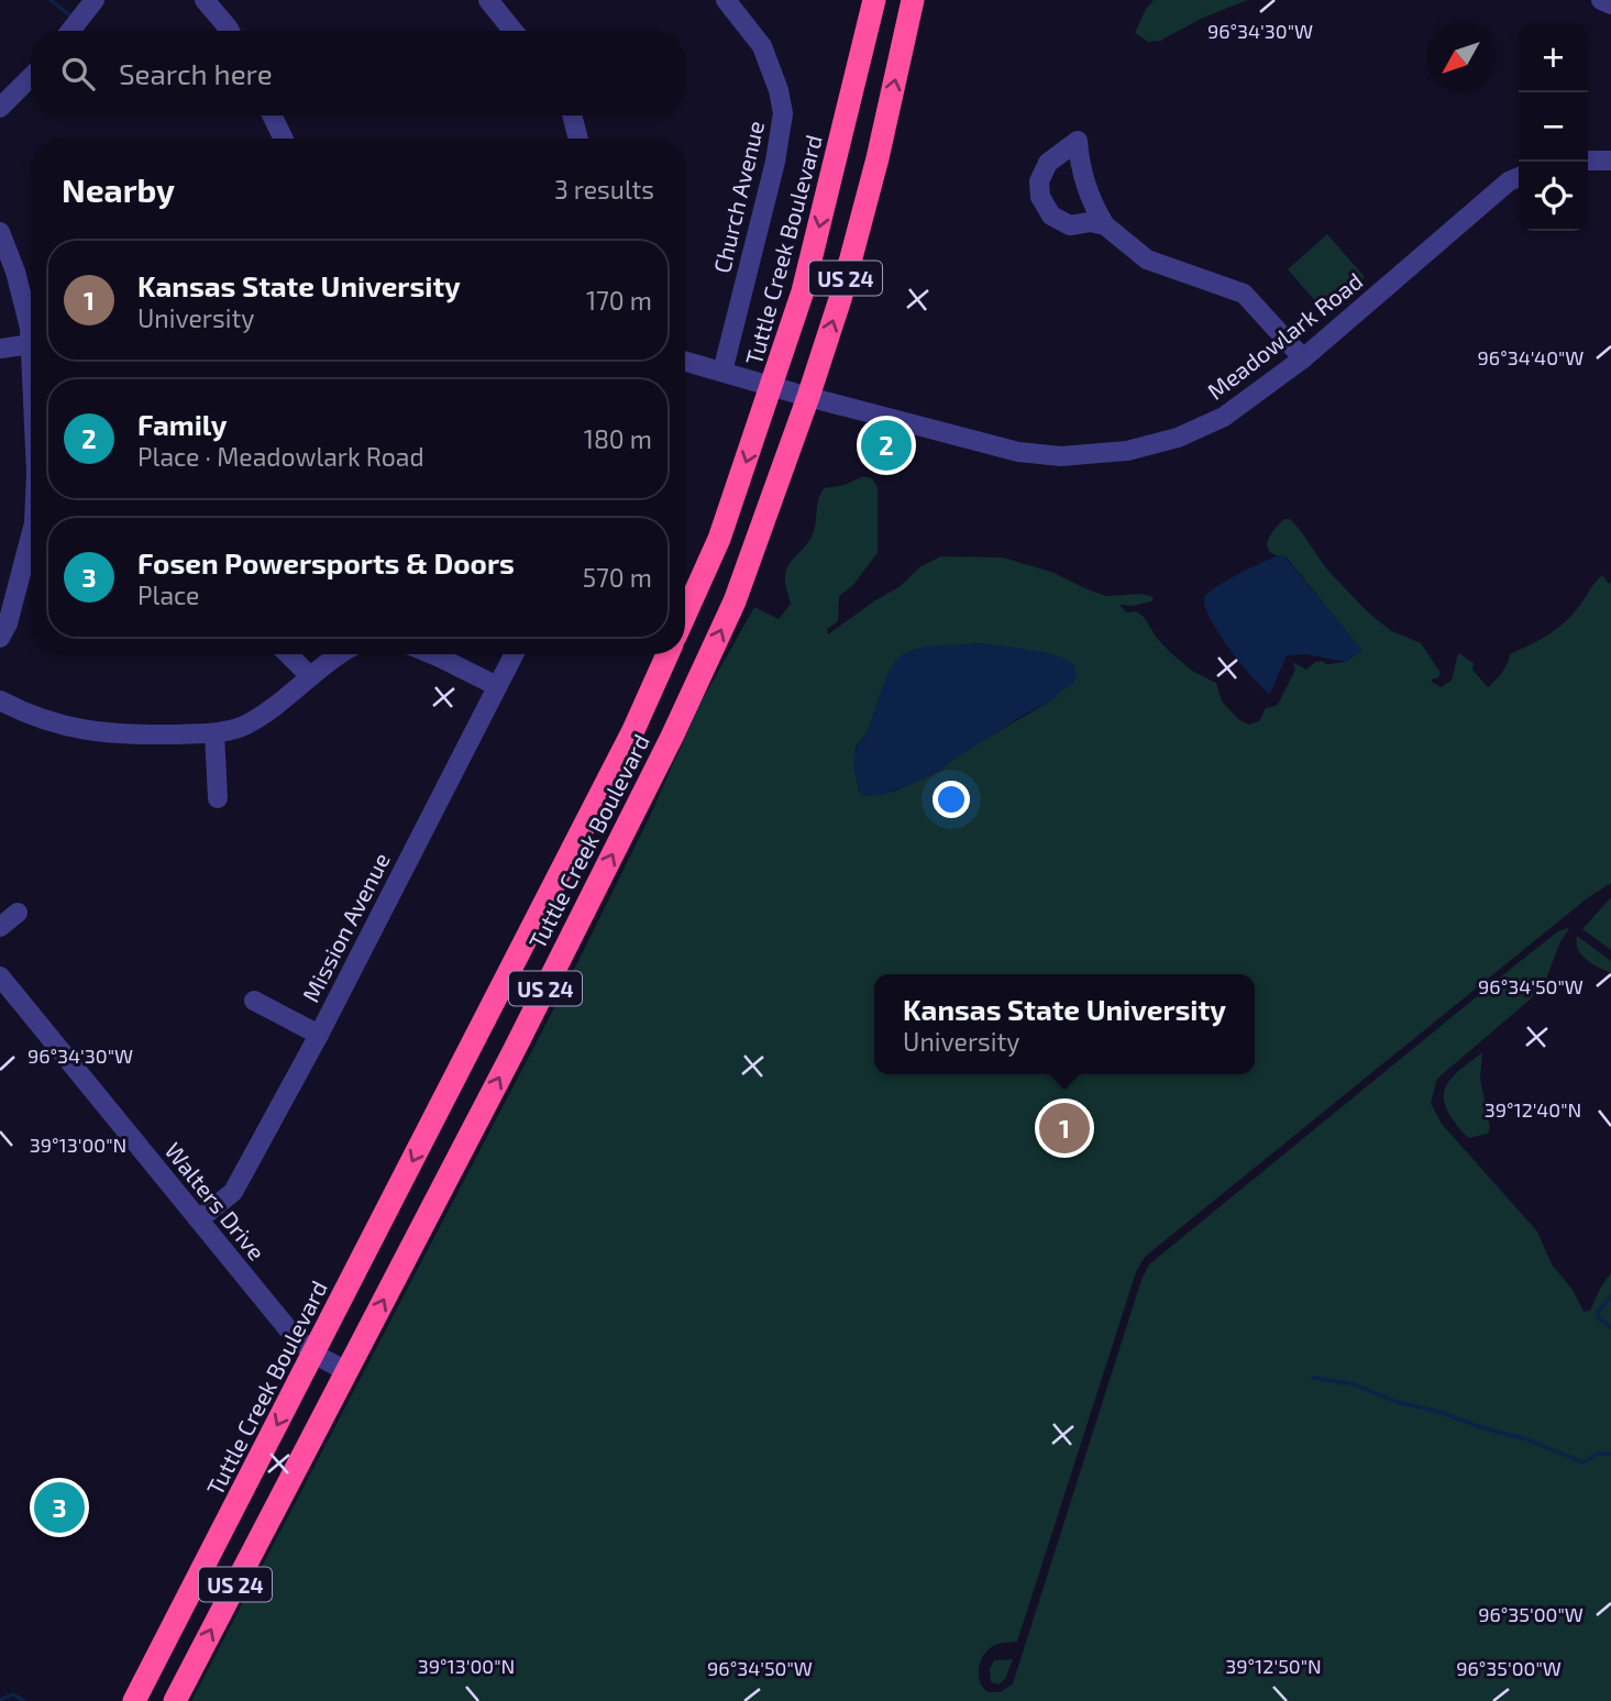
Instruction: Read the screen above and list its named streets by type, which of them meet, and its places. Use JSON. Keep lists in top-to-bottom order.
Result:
{
  "streets": {
    "highway": ["Tuttle Creek Boulevard", "US 24"],
    "street": [
      "Church Avenue",
      "Meadowlark Road",
      "Mission Avenue",
      "Walters Drive"
    ]
  },
  "crossings": [
    ["Church Avenue", "Meadowlark Road"],
    ["Tuttle Creek Boulevard", "Meadowlark Road"],
    ["Tuttle Creek Boulevard", "Walters Drive"],
    ["Mission Avenue", "Walters Drive"]
  ],
  "north": "bottom left",
  "page": {
    "map_buttons": ["+", "−"],
    "search": "Search here",
    "heading": ["Nearby", "3 results"],
    "list": [
      {
        "mark": "1",
        "name": "Kansas State University",
        "note": "University",
        "value": "170 m"
      },
      {
        "mark": "2",
        "name": "Family",
        "note": "Place · Meadowlark Road",
        "value": "180 m"
      },
      {
        "mark": "3",
        "name": "Fosen Powersports & Doors",
        "note": "Place",
        "value": "570 m"
      }
    ],
    "pins": ["2", "1", "3"],
    "popup": ["Kansas State University", "University"]
  },
  "coordinates": [
    "96°34'30\"W",
    "96°34'40\"W",
    "96°34'50\"W",
    "39°12'40\"N",
    "39°13'00\"N",
    "96°35'00\"W",
    "39°12'50\"N"
  ]
}
